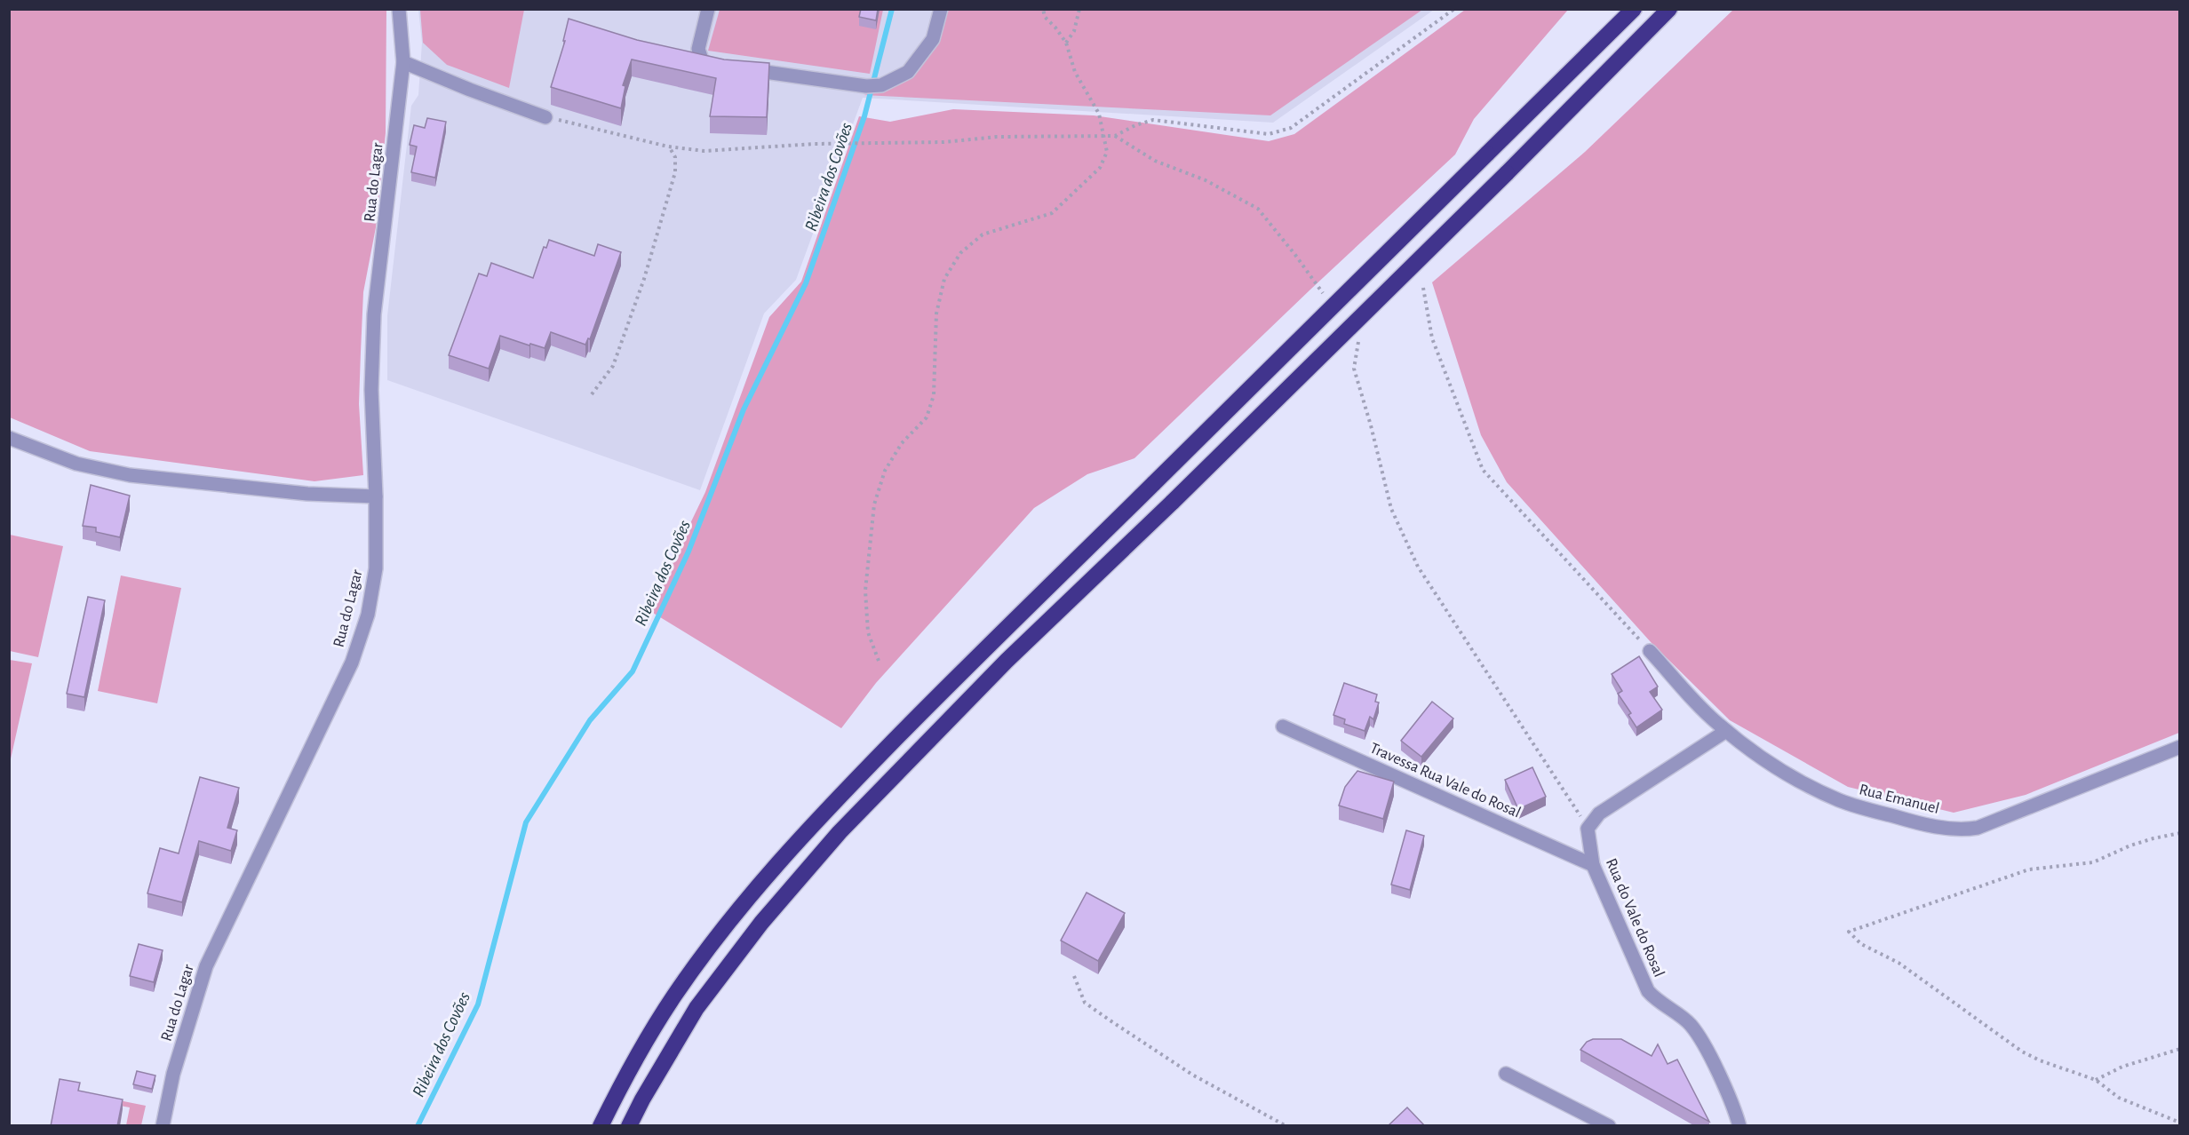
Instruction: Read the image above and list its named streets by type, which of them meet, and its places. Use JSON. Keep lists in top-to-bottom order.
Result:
{
  "streets": {
    "street": [
      "Rua do Lagar",
      "Travessa Rua Vale do Rosal",
      "Rua Emanuel",
      "Rua do Vale do Rosal"
    ]
  },
  "crossings": [
    ["Travessa Rua Vale do Rosal", "Rua do Vale do Rosal"]
  ],
  "water": ["Ribeira dos Covões"]
}
